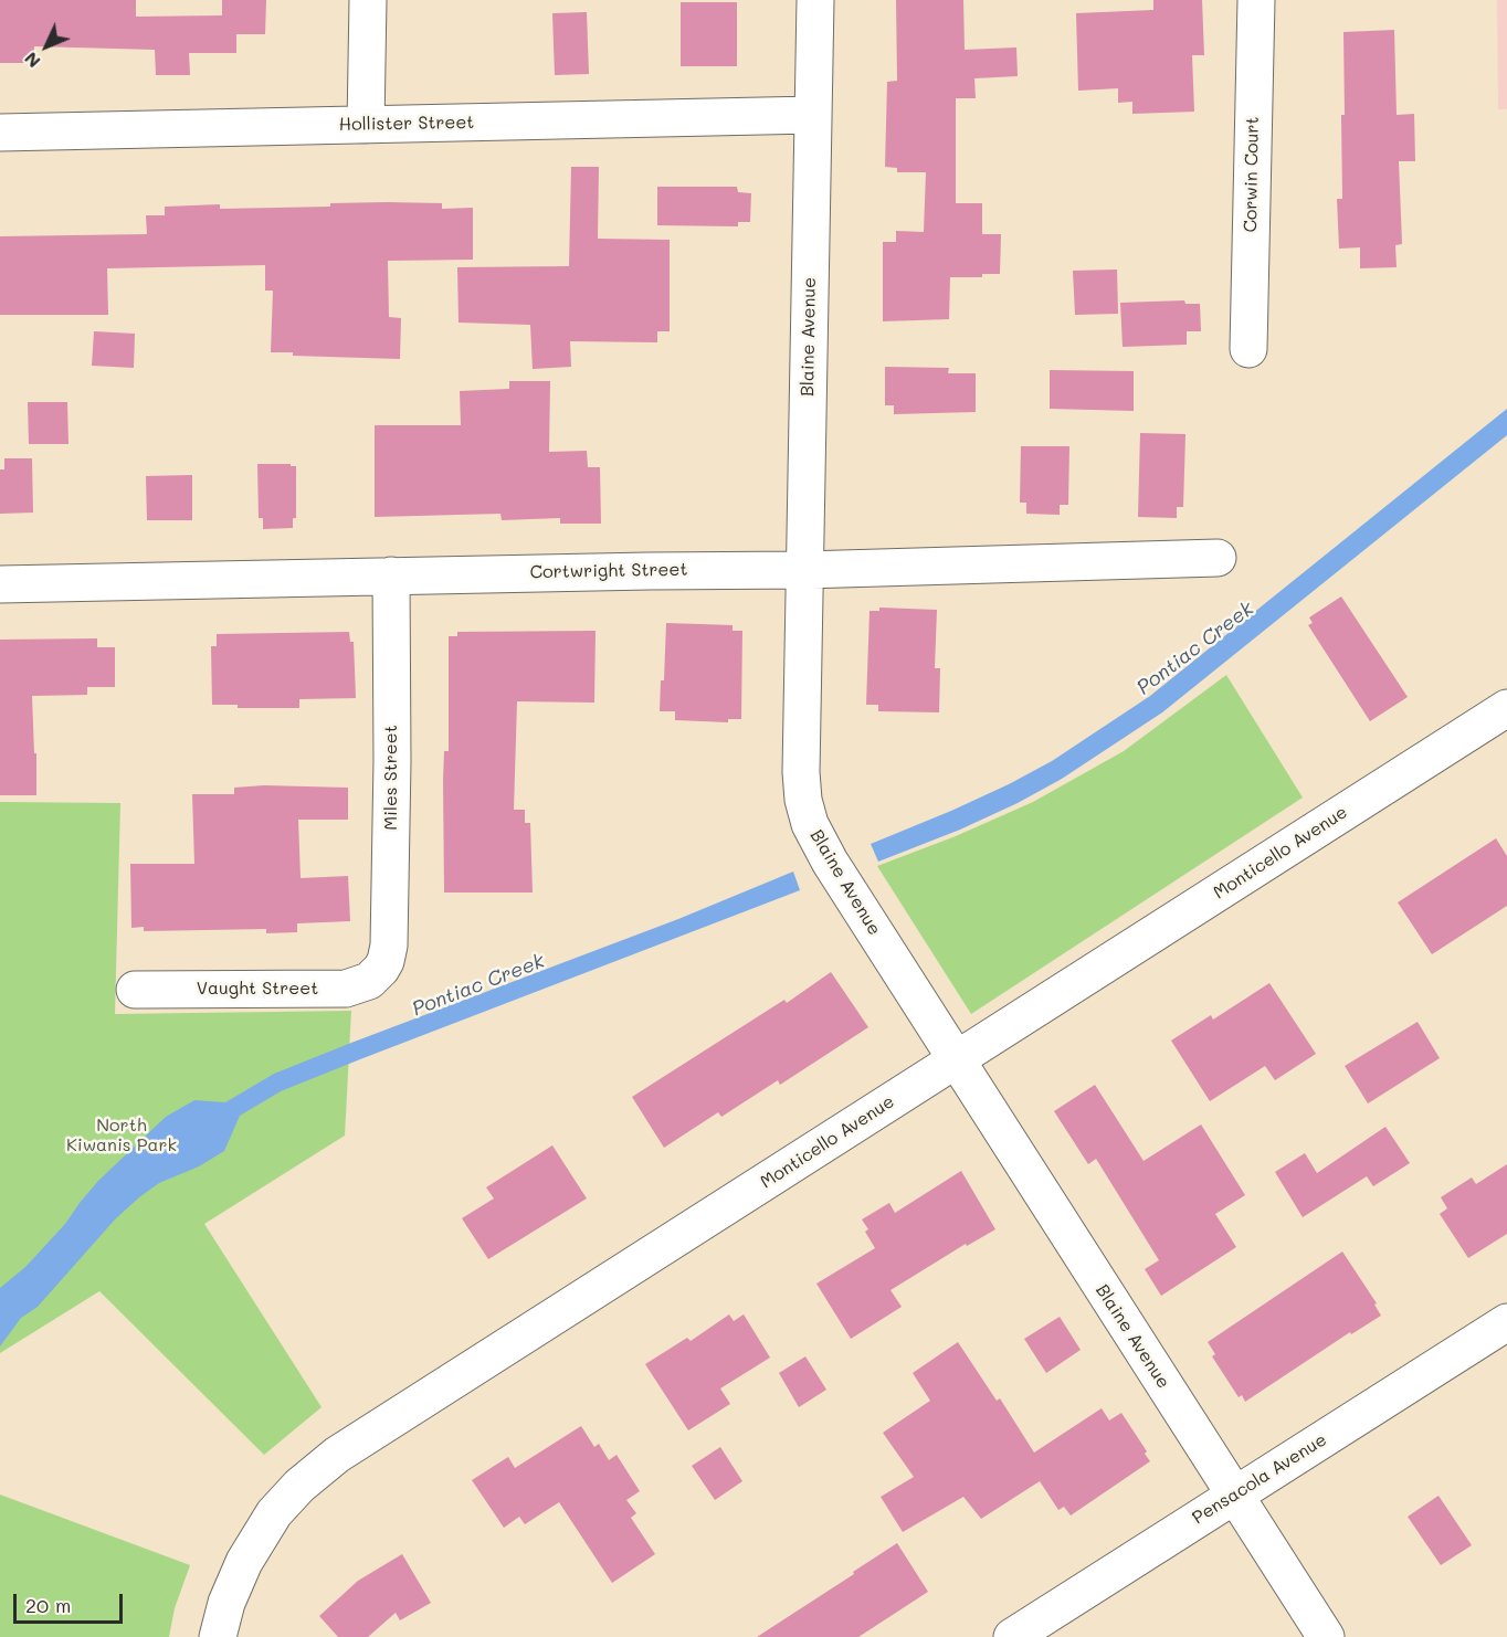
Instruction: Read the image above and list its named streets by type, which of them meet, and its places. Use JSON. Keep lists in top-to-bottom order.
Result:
{
  "streets": {
    "street": [
      "Hollister Street",
      "Corwin Court",
      "Blaine Avenue",
      "Cortwright Street",
      "Miles Street",
      "Monticello Avenue",
      "Vaught Street",
      "Pensacola Avenue"
    ]
  },
  "crossings": [
    ["Hollister Street", "Blaine Avenue"],
    ["Blaine Avenue", "Cortwright Street"],
    ["Blaine Avenue", "Monticello Avenue"],
    ["Blaine Avenue", "Pensacola Avenue"],
    ["Cortwright Street", "Miles Street"],
    ["Miles Street", "Vaught Street"]
  ],
  "water": ["Pontiac Creek"],
  "parks": ["North Kiwanis Park"],
  "scale_bar": "20 m",
  "north": "bottom left"
}
